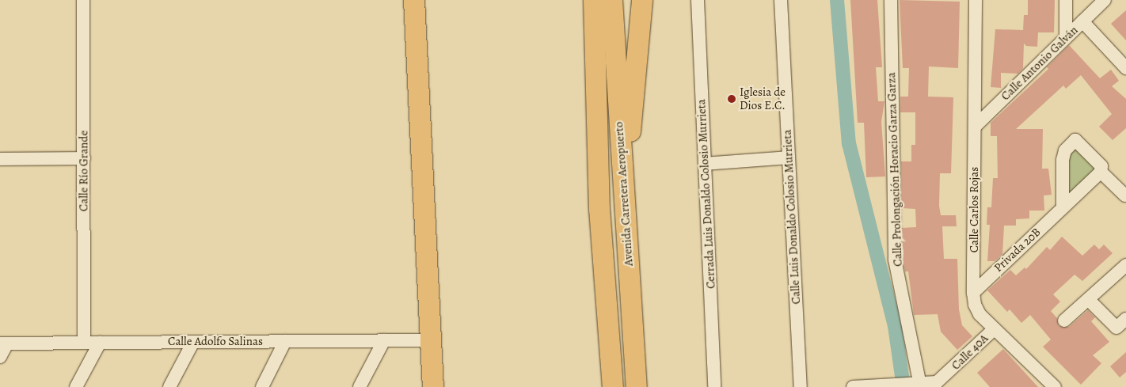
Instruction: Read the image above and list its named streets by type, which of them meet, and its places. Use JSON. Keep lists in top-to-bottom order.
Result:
{
  "streets": {
    "main road": ["Avenida Carretera Aeropuerto"],
    "street": [
      "Calle Antonio Galván",
      "Calle Prolongación Horacio Garza Garza",
      "Calle Río Grande",
      "Cerrada Luis Donaldo Colosio Murrieta",
      "Calle Carlos Rojas",
      "Calle Luis Donaldo Colosio Murrieta",
      "Privada 20B",
      "Calle Adolfo Salinas",
      "Calle 40A"
    ]
  },
  "crossings": [
    ["Calle Antonio Galván", "Calle Carlos Rojas"],
    ["Calle Prolongación Horacio Garza Garza", "Calle 40A"],
    ["Calle Río Grande", "Calle Adolfo Salinas"],
    ["Calle Carlos Rojas", "Privada 20B"],
    ["Calle Carlos Rojas", "Calle 40A"]
  ],
  "places": ["Iglesia de Dios E.C."]
}
